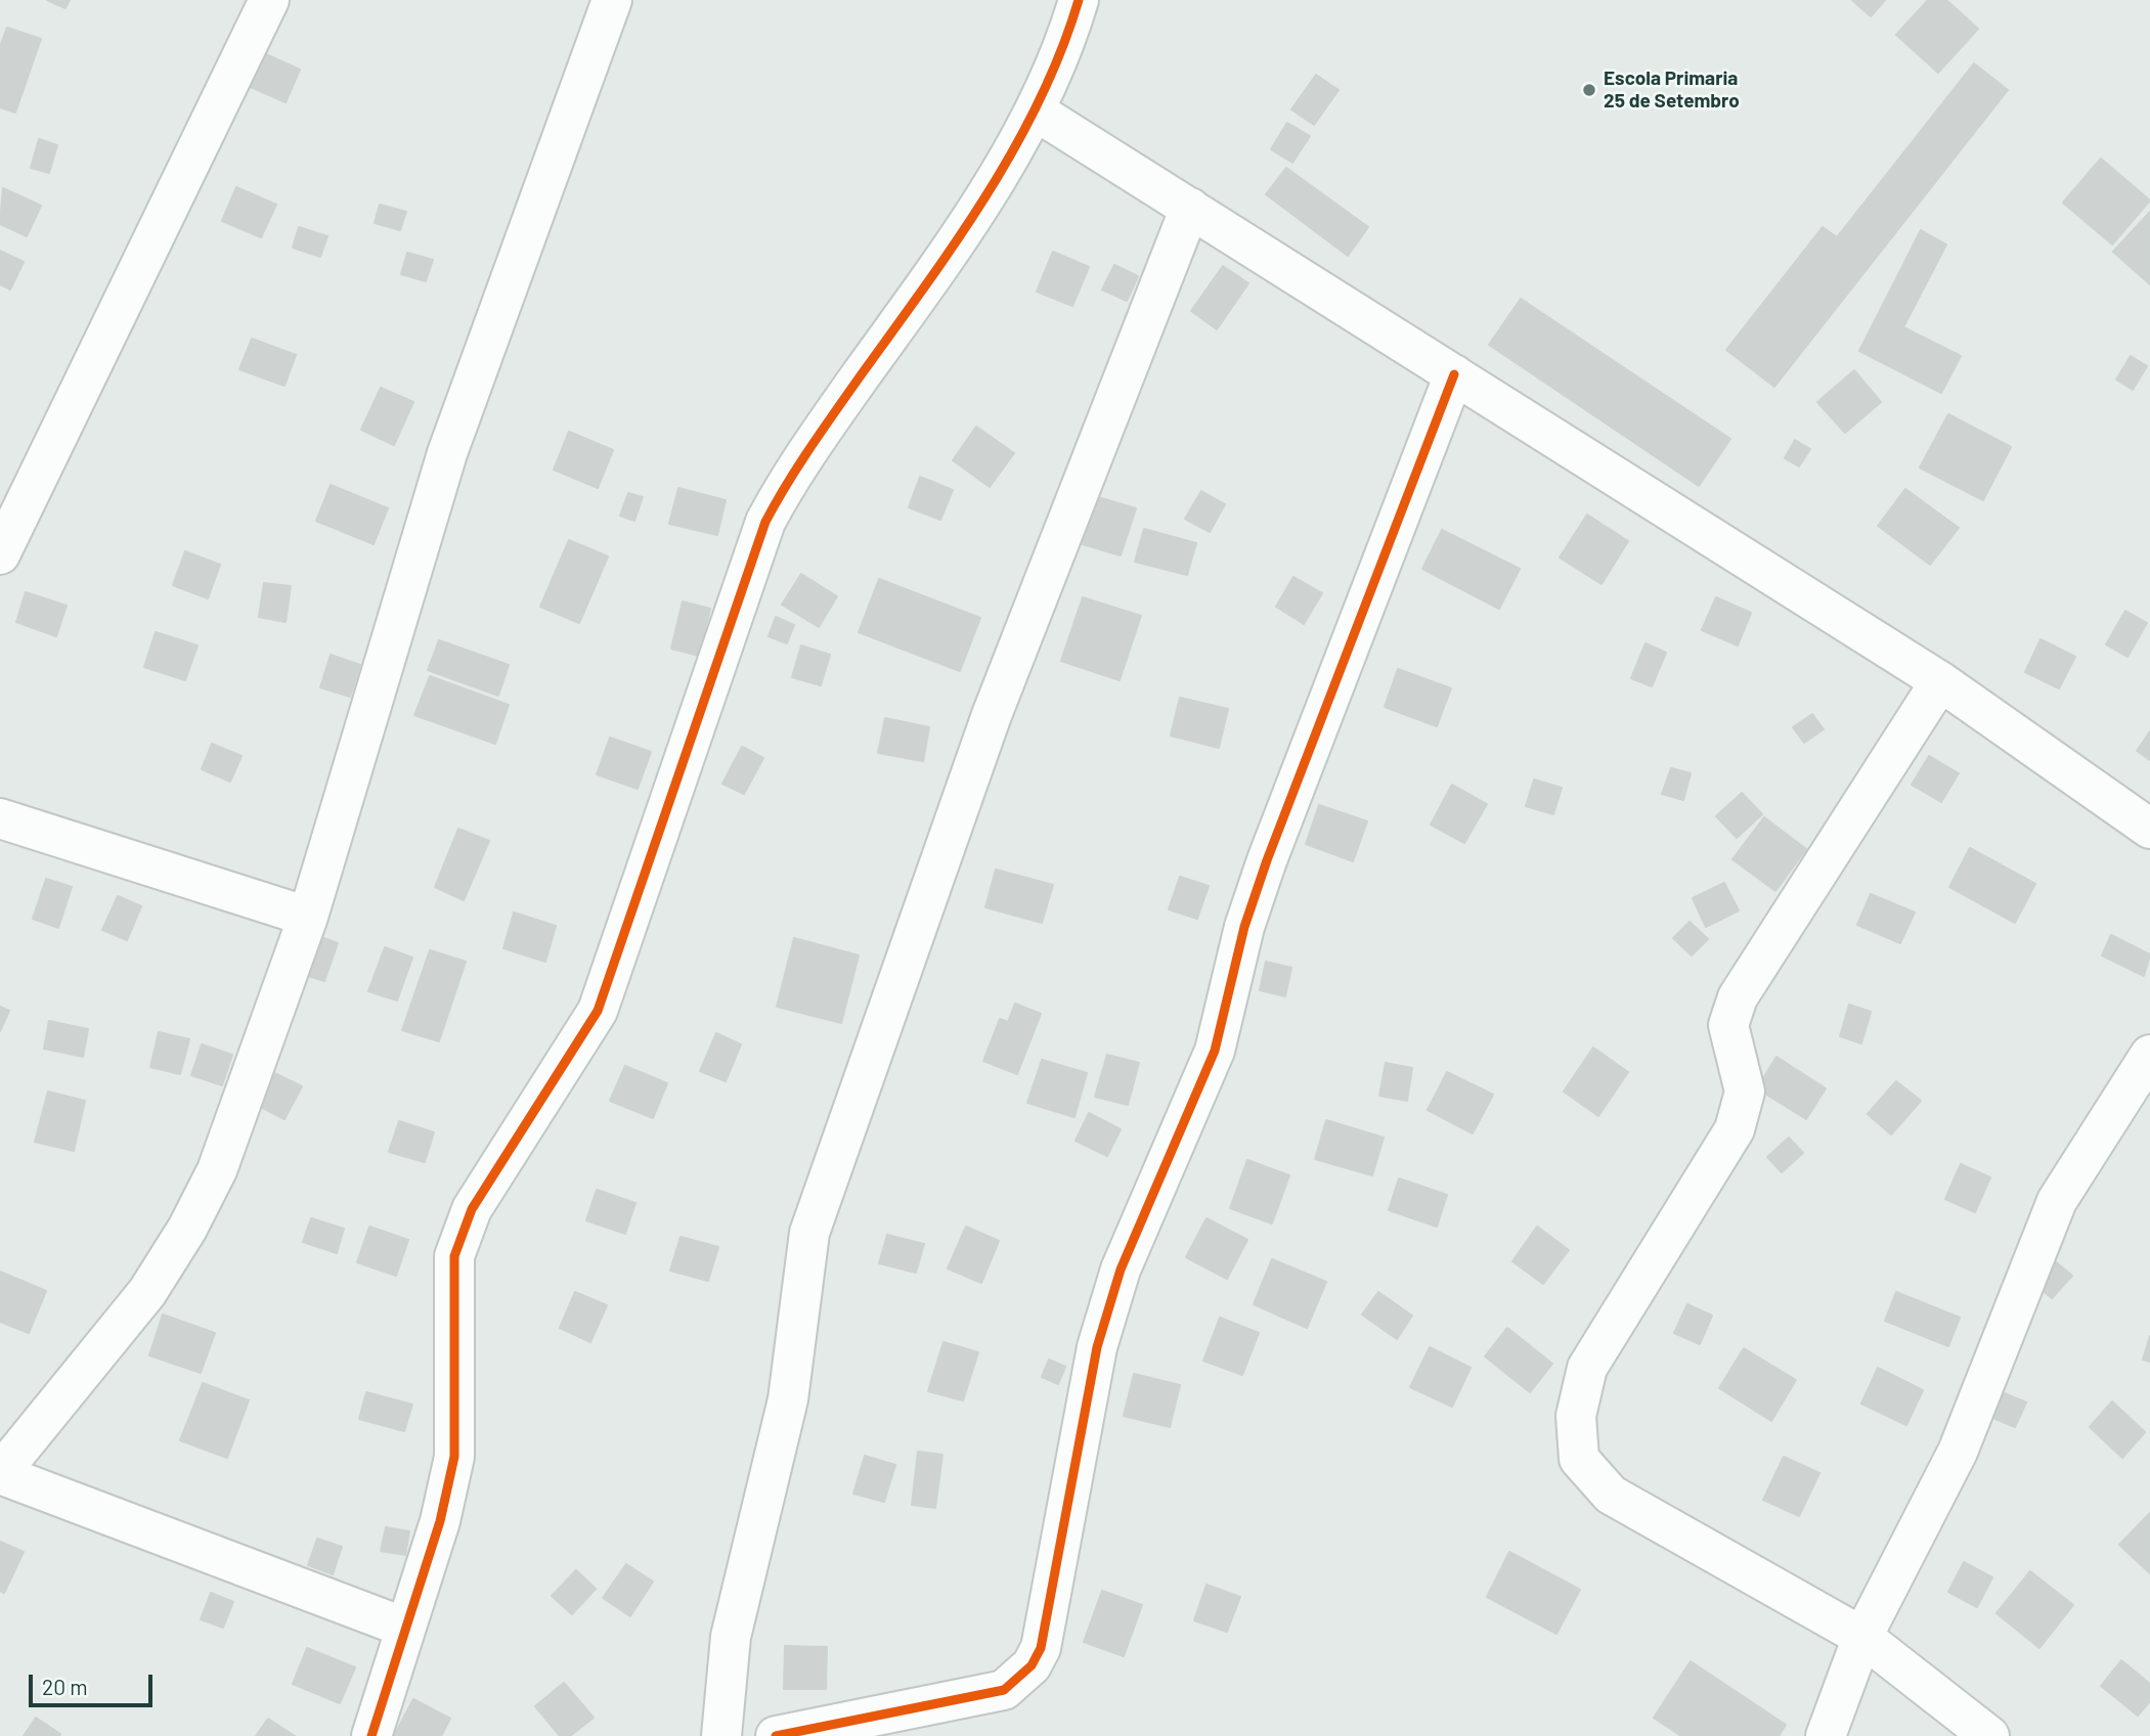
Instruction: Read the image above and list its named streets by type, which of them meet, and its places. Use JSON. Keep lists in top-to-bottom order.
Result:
{
  "places": ["Escola Primaria 25 de Setembro"],
  "scale_bar": "20 m"
}
